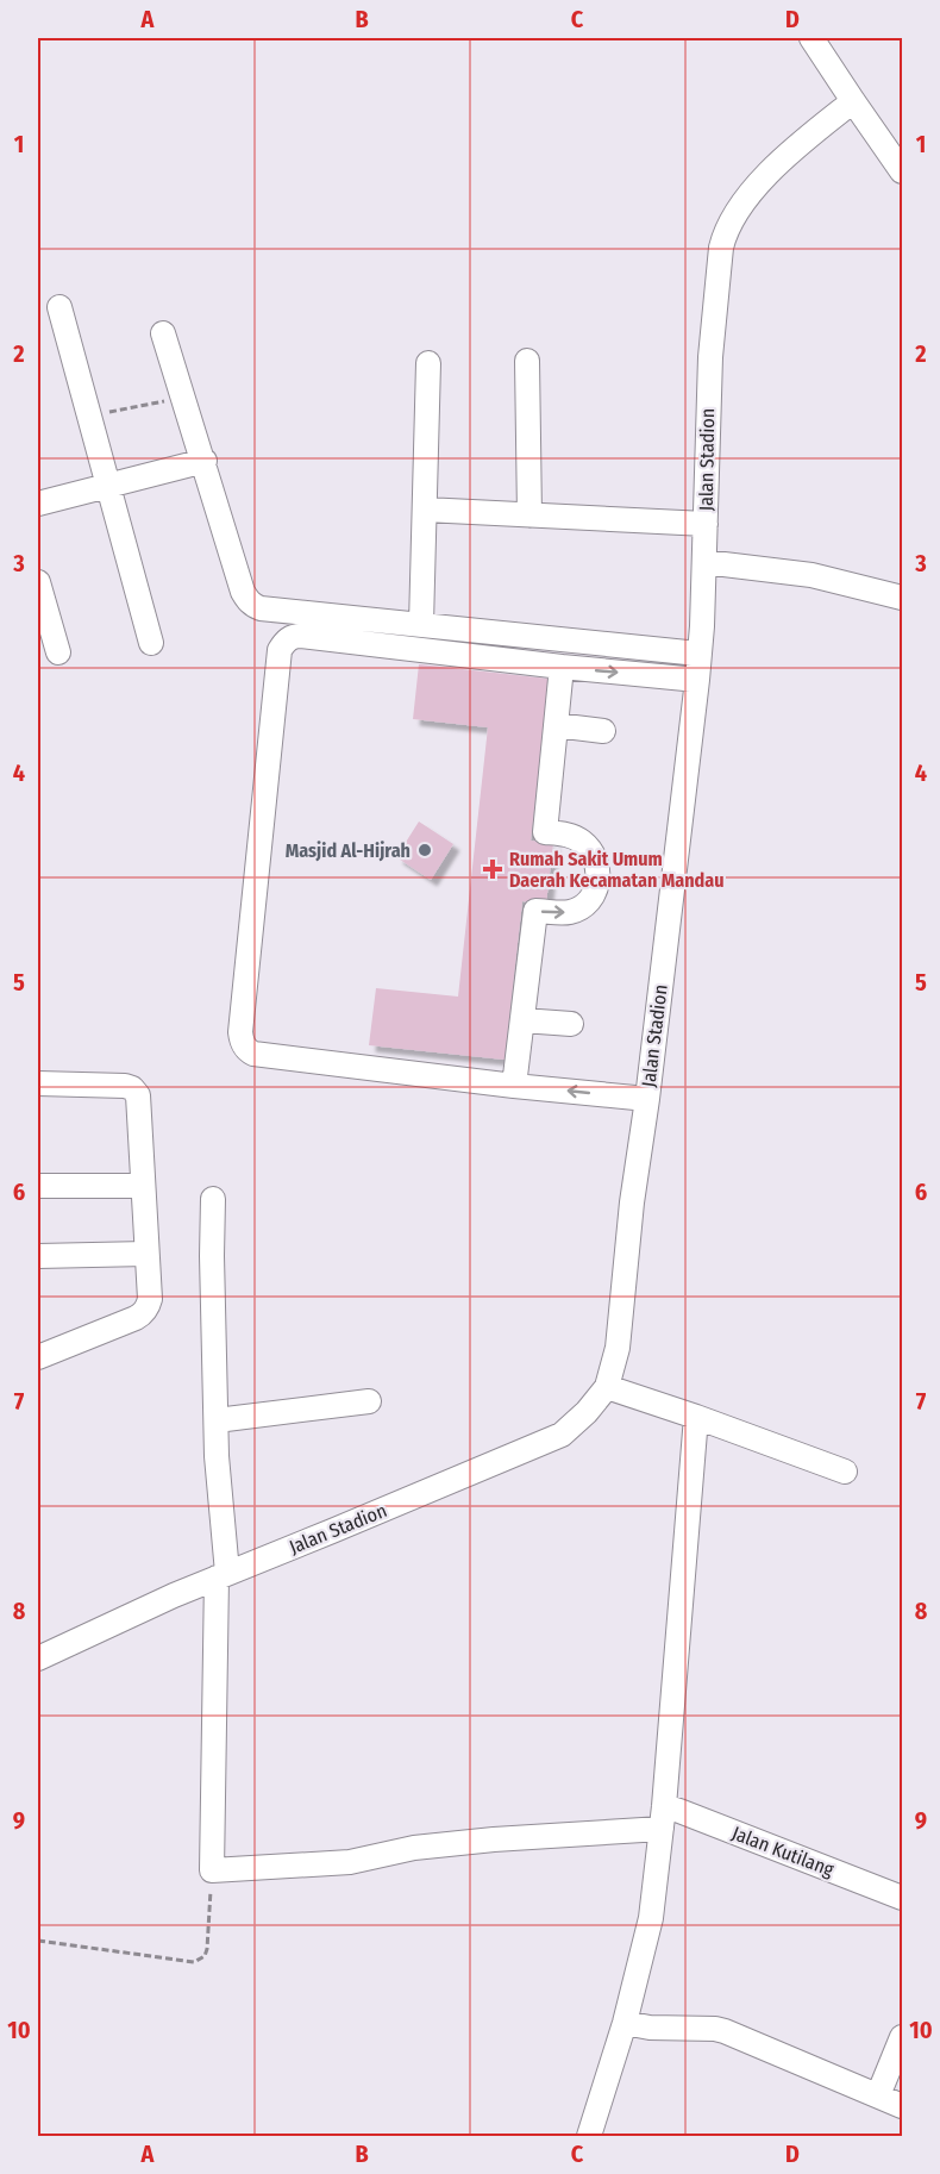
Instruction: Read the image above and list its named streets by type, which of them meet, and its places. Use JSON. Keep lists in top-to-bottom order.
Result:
{
  "streets": {
    "street": ["Jalan Stadion", "Jalan Kutilang"]
  },
  "places": {
    "other": ["Masjid Al-Hijrah"],
    "health": ["Rumah Sakit Umum Daerah Kecamatan Mandau"]
  },
  "grid": {
    "columns": [
      "A",
      "B",
      "C",
      "D"
    ],
    "rows": [
      "1",
      "2",
      "3",
      "4",
      "5",
      "6",
      "7",
      "8",
      "9",
      "10"
    ]
  }
}
